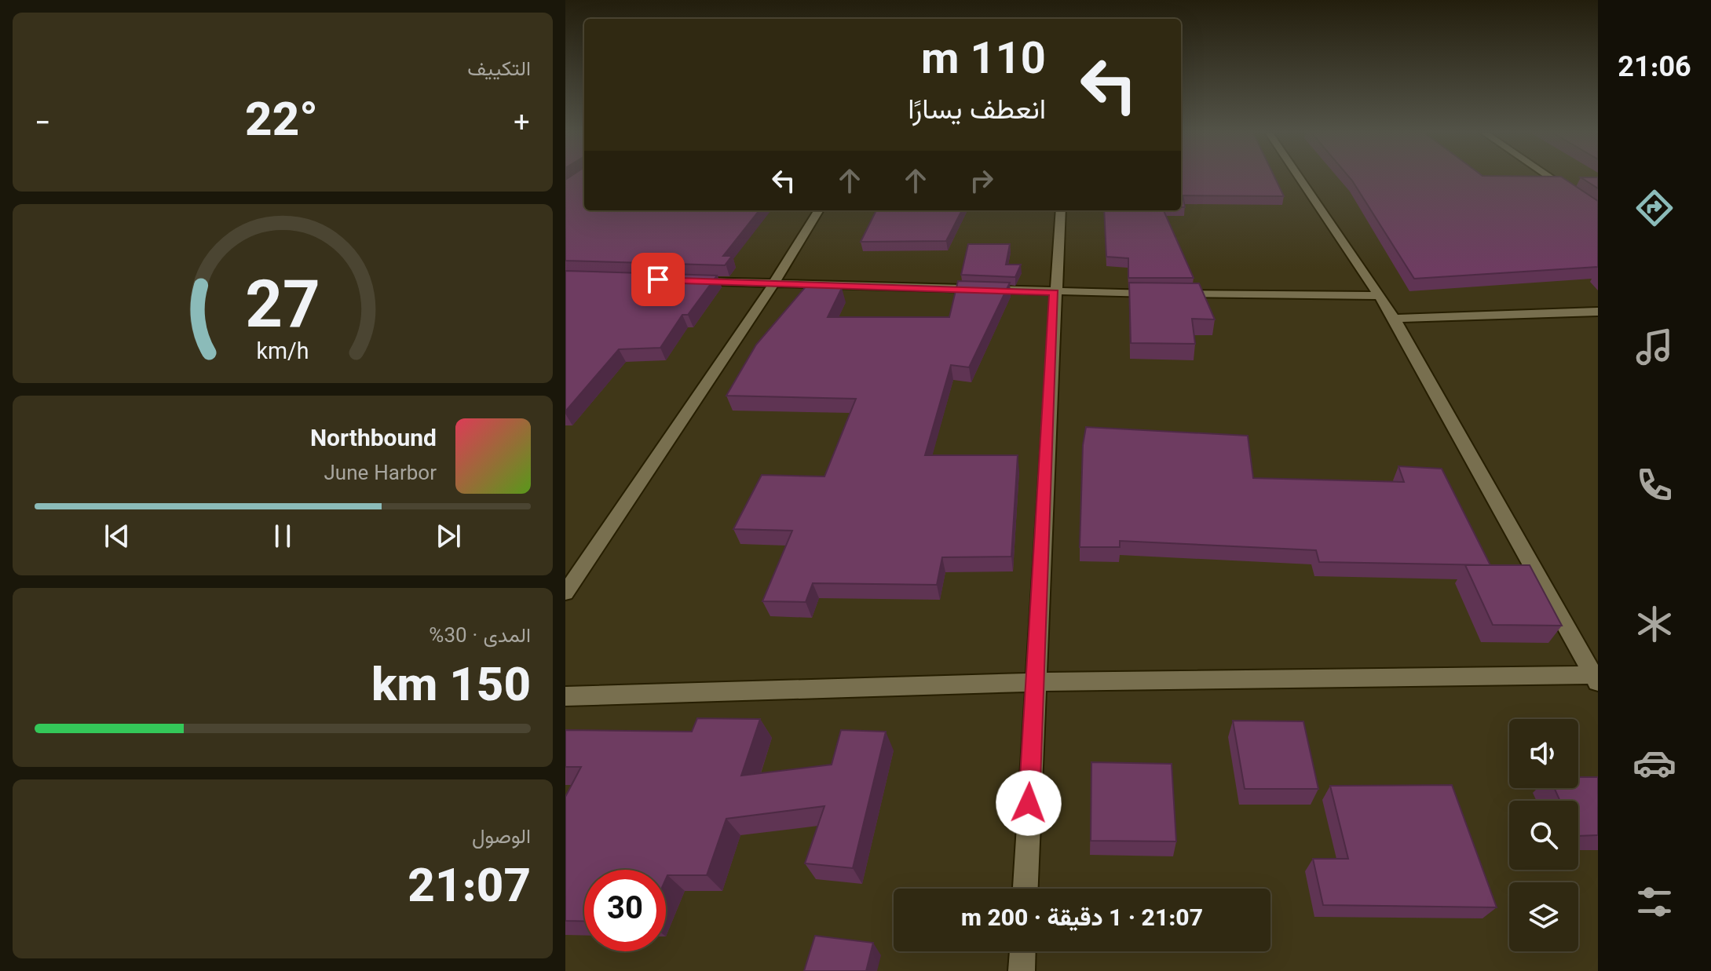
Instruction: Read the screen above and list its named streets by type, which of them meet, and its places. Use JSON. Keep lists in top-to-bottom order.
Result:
{
  "page": {
    "tabs": "21:06",
    "tile": [
      "التكييف",
      ["المدى · 30%", "150 km"],
      ["الوصول", "21:07"]
    ],
    "turn": ["110 m", "انعطف يسارًا"],
    "heat": ["−", "22°", "+"],
    "song": ["Northbound", "June Harbor"],
    "limit": "30",
    "trip": "21:07 · 1 دقيقة · 200 m",
    "gauge": ["27", "km/h"]
  }
}
